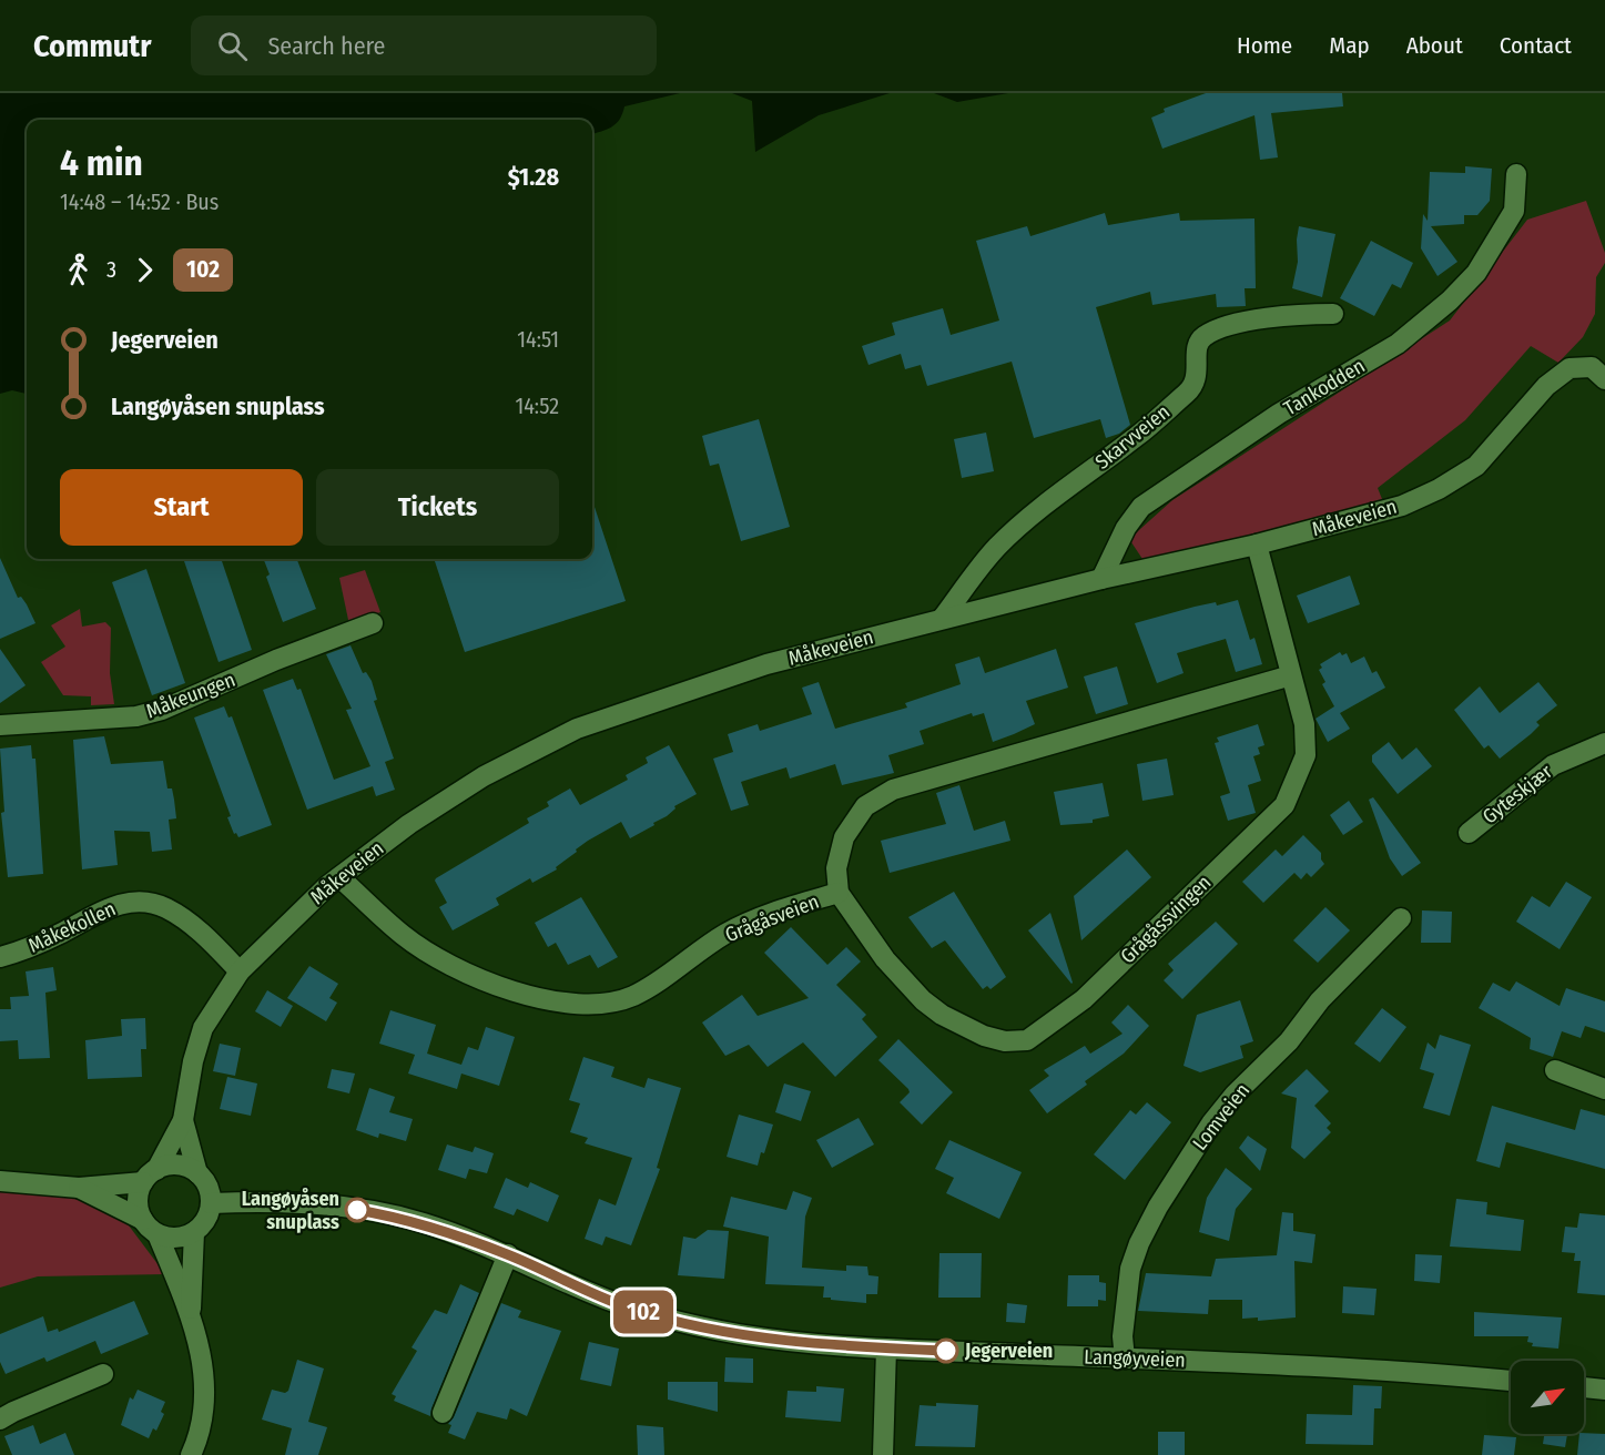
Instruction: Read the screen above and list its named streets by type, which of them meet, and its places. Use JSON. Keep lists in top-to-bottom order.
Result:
{
  "streets": {
    "street": [
      "Tankodden",
      "Skarvveien",
      "Måkeveien",
      "Måkeungen",
      "Gyteskjær",
      "Grågåsveien",
      "Grågåssvingen",
      "Måkekollen",
      "Lomveien",
      "Langøyveien"
    ]
  },
  "crossings": [
    ["Tankodden", "Måkeveien"],
    ["Skarvveien", "Måkeveien"],
    ["Måkeveien", "Grågåsveien"],
    ["Måkeveien", "Grågåssvingen"],
    ["Måkeveien", "Måkekollen"],
    ["Måkeveien", "Langøyveien"],
    ["Grågåsveien", "Grågåssvingen"],
    ["Lomveien", "Langøyveien"]
  ],
  "places": ["Langøyåsen snuplass", "Jegerveien"],
  "lines": ["bus line 102"],
  "north": "top right",
  "page": {
    "header": "Commutr",
    "search": "Search here",
    "nav": [
      "Home",
      "Map",
      "About",
      "Contact"
    ],
    "on_map": "102",
    "heading": ["4 min", "14:48 – 14:52 · Bus", "$1.28"],
    "legs": ["3", "102"],
    "list": [
      {
        "name": "Jegerveien",
        "value": "14:51"
      },
      {
        "name": "Langøyåsen snuplass",
        "value": "14:52"
      }
    ],
    "buttons": ["Start", "Tickets"]
  }
}
